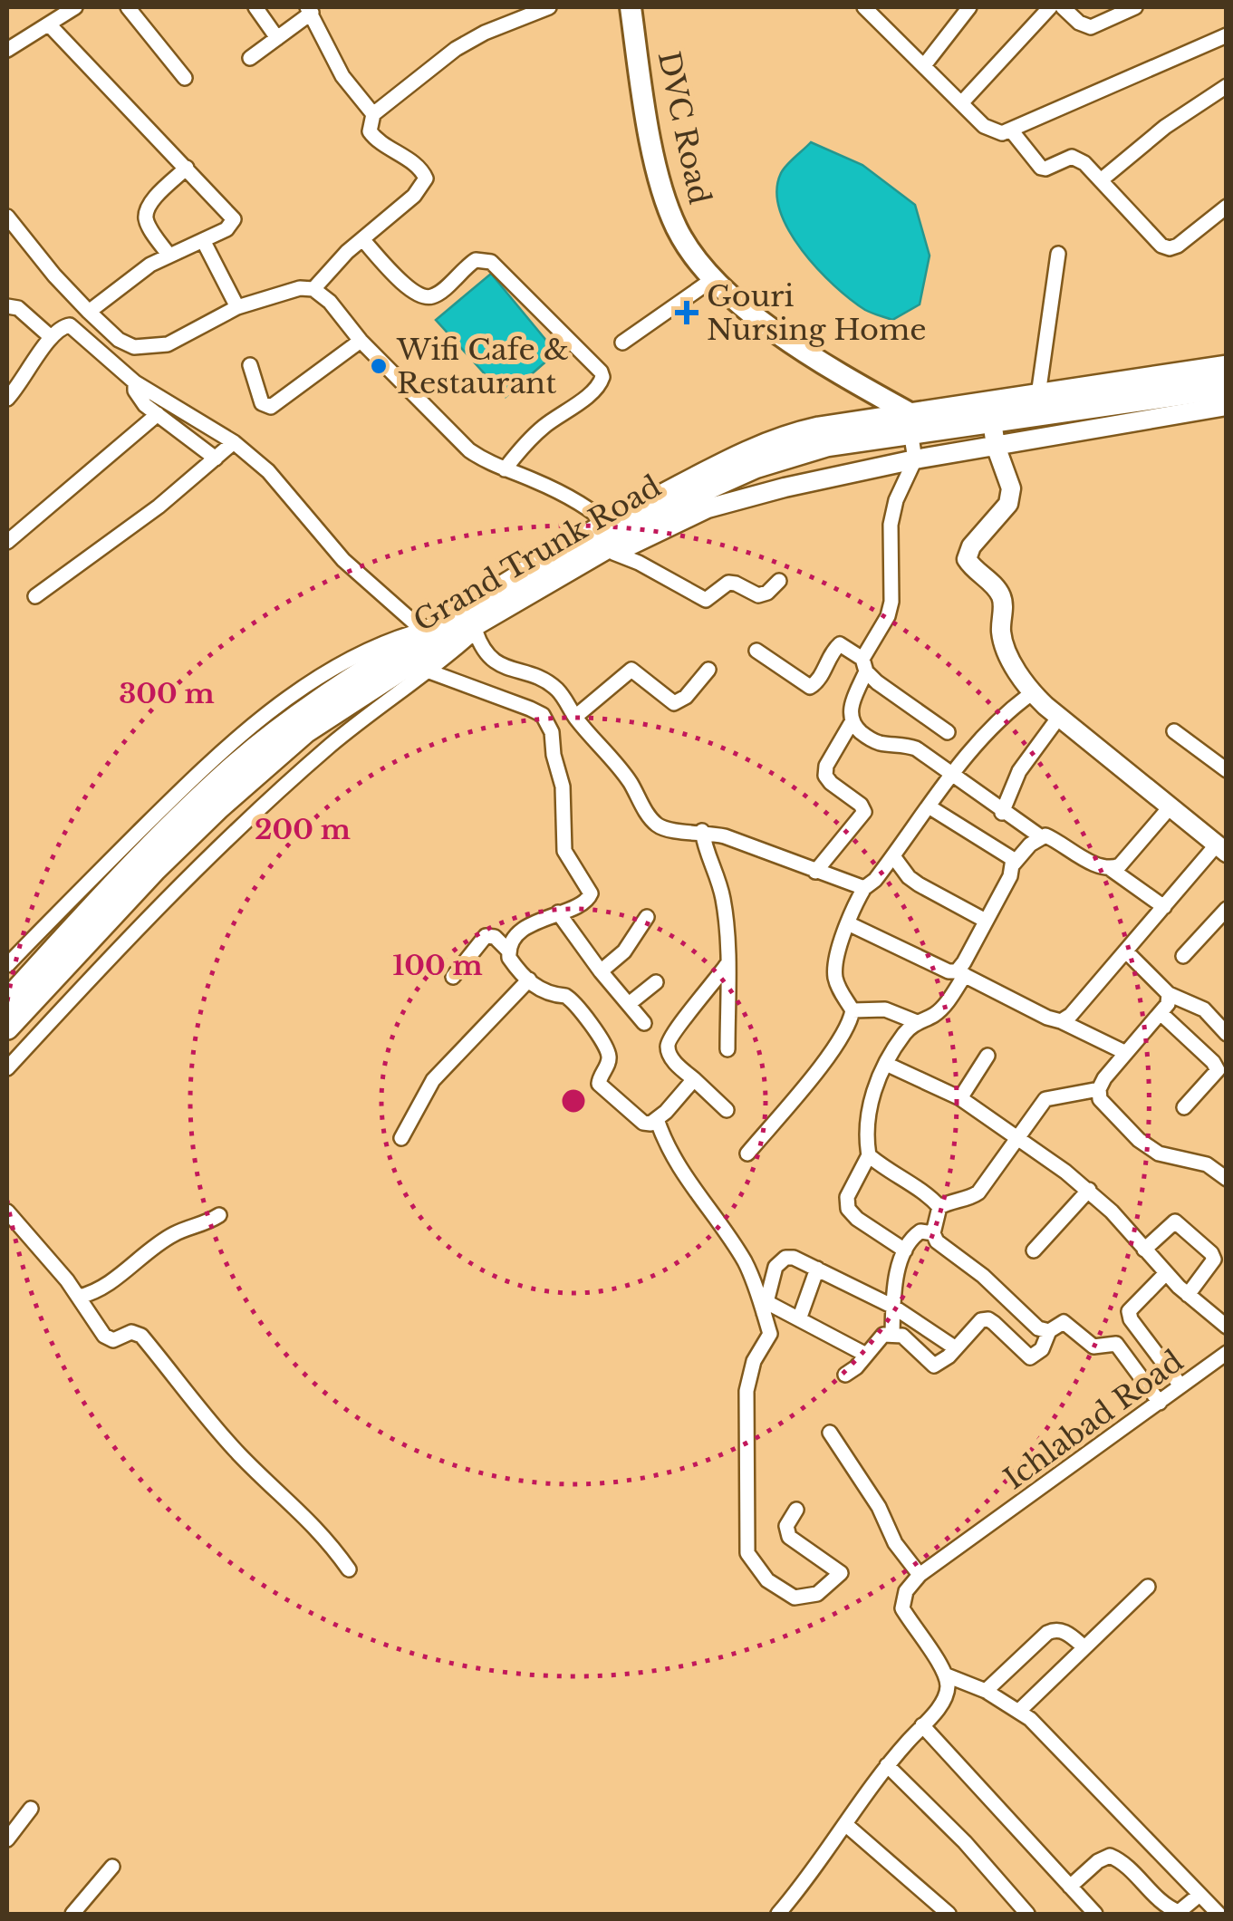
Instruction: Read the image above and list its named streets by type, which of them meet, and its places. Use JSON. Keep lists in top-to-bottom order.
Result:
{
  "streets": {
    "highway": ["Grand Trunk Road"],
    "main road": ["DVC Road"],
    "street": ["Ichlabad Road"]
  },
  "crossings": [
    ["DVC Road", "Grand Trunk Road"]
  ],
  "places": {
    "health": ["Gouri Nursing Home"],
    "other": ["Wifi Cafe & Restaurant"]
  },
  "rings": ["300 m", "200 m", "100 m"]
}
